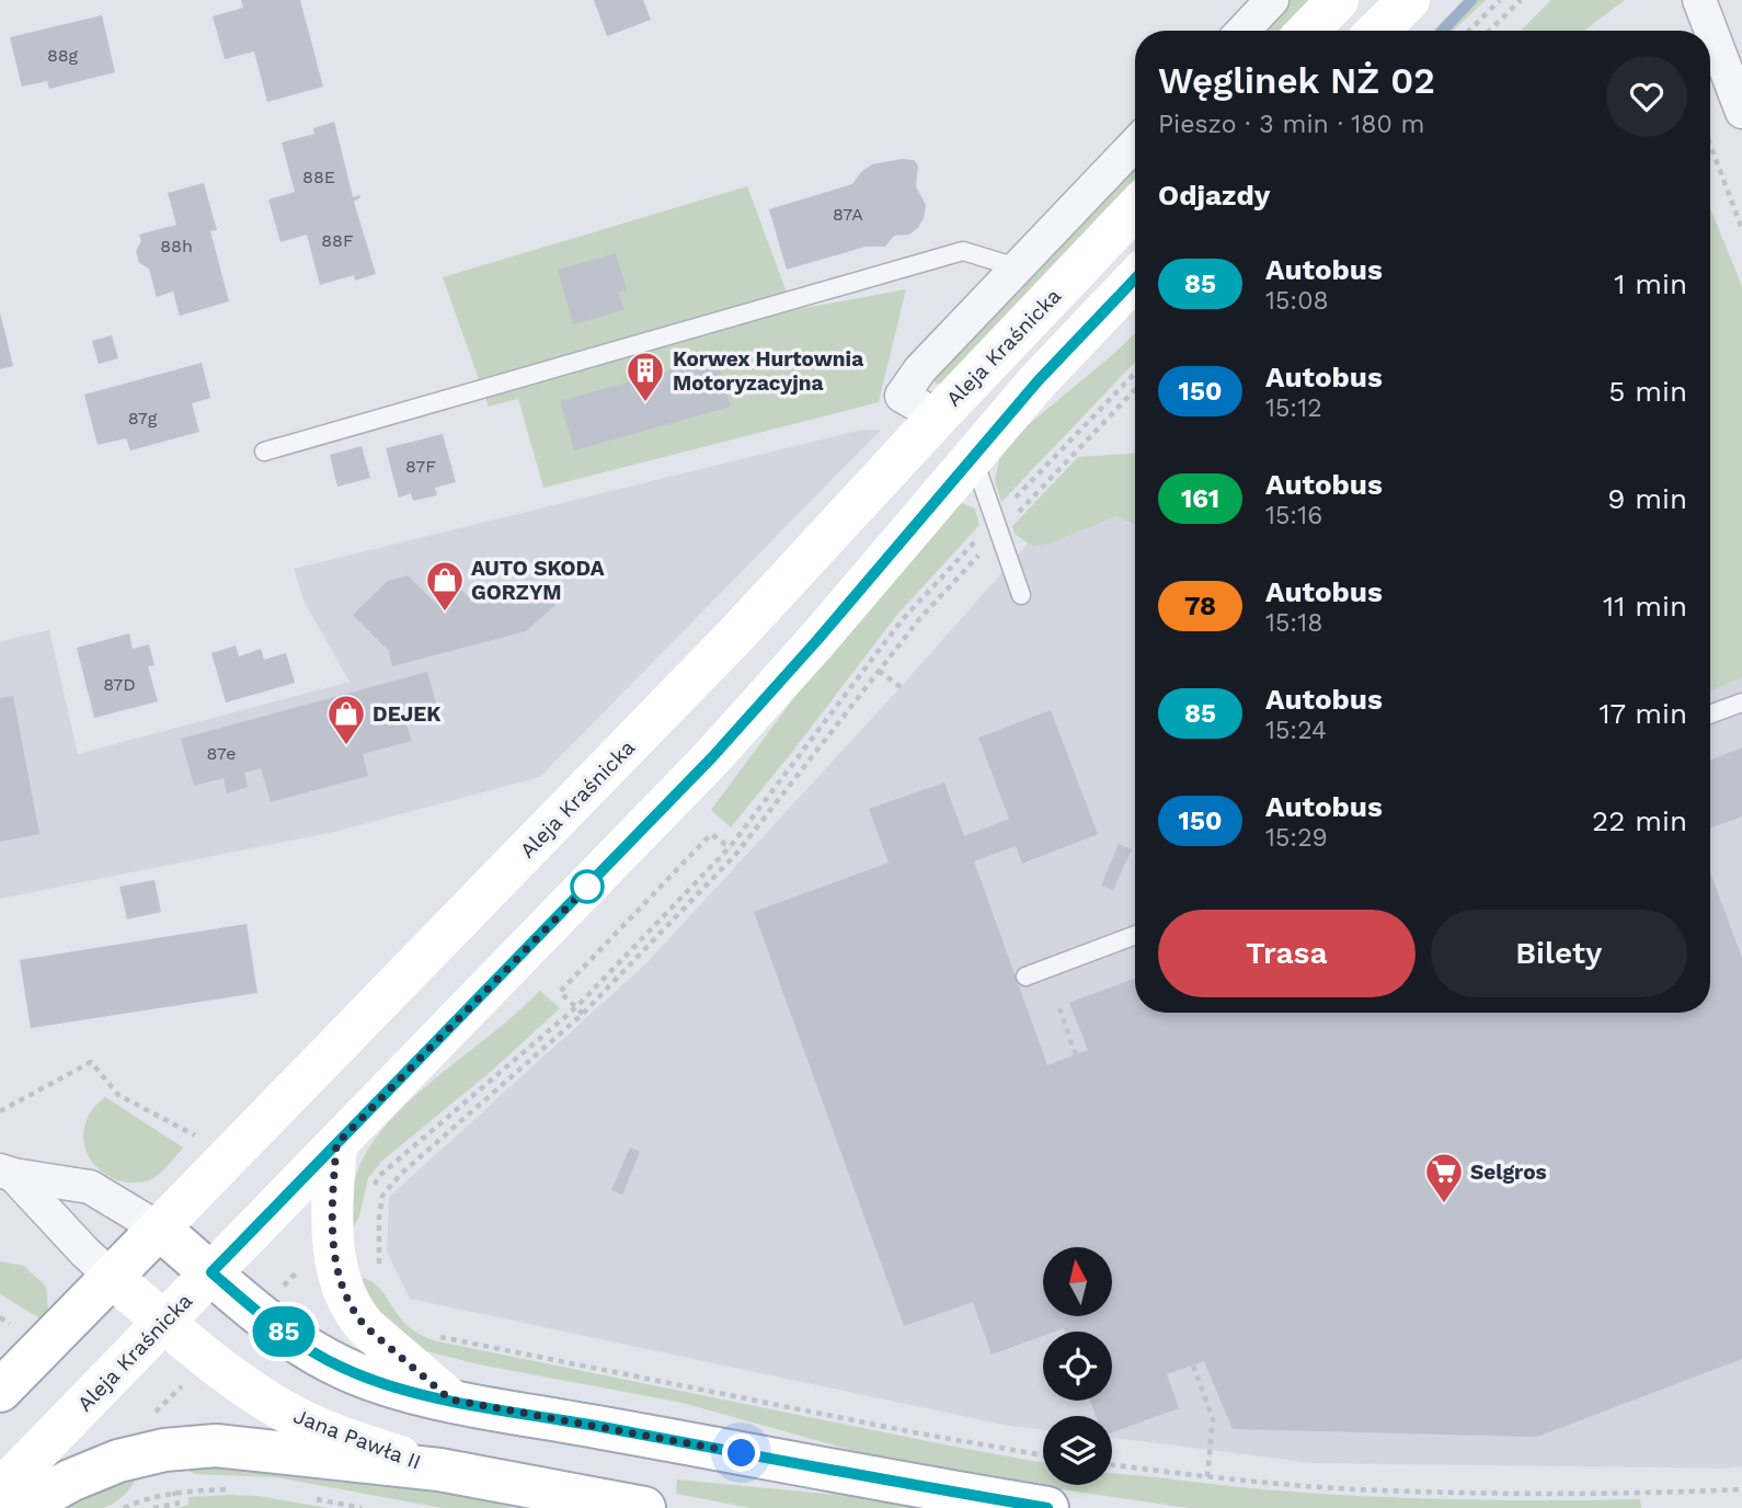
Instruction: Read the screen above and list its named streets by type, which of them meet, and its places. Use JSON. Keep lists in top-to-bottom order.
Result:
{
  "streets": {
    "main road": ["Aleja Kraśnicka", "Jana Pawła II"]
  },
  "crossings": [
    ["Aleja Kraśnicka", "Jana Pawła II"]
  ],
  "places": {
    "building": ["Korwex Hurtownia Motoryzacyjna"],
    "shop": ["AUTO SKODA GORZYM", "DEJEK"],
    "supermarket": ["Selgros"]
  },
  "lines": ["bus line 85"],
  "house_numbers": [
    "88g",
    "88E",
    "87A",
    "88F",
    "88h",
    "87g",
    "87F",
    "87D",
    "87e"
  ],
  "north": "top",
  "page": {
    "on_map": "85",
    "heading": [
      ["Węglinek NŻ 02", "Pieszo · 3 min · 180 m"],
      "Odjazdy"
    ],
    "list": [
      {
        "mark": "85",
        "name": "Autobus",
        "note": "15:08",
        "value": "1 min"
      },
      {
        "mark": "150",
        "name": "Autobus",
        "note": "15:12",
        "value": "5 min"
      },
      {
        "mark": "161",
        "name": "Autobus",
        "note": "15:16",
        "value": "9 min"
      },
      {
        "mark": "78",
        "name": "Autobus",
        "note": "15:18",
        "value": "11 min"
      },
      {
        "mark": "85",
        "name": "Autobus",
        "note": "15:24",
        "value": "17 min"
      },
      {
        "mark": "150",
        "name": "Autobus",
        "note": "15:29",
        "value": "22 min"
      }
    ],
    "buttons": ["Trasa", "Bilety"]
  }
}
